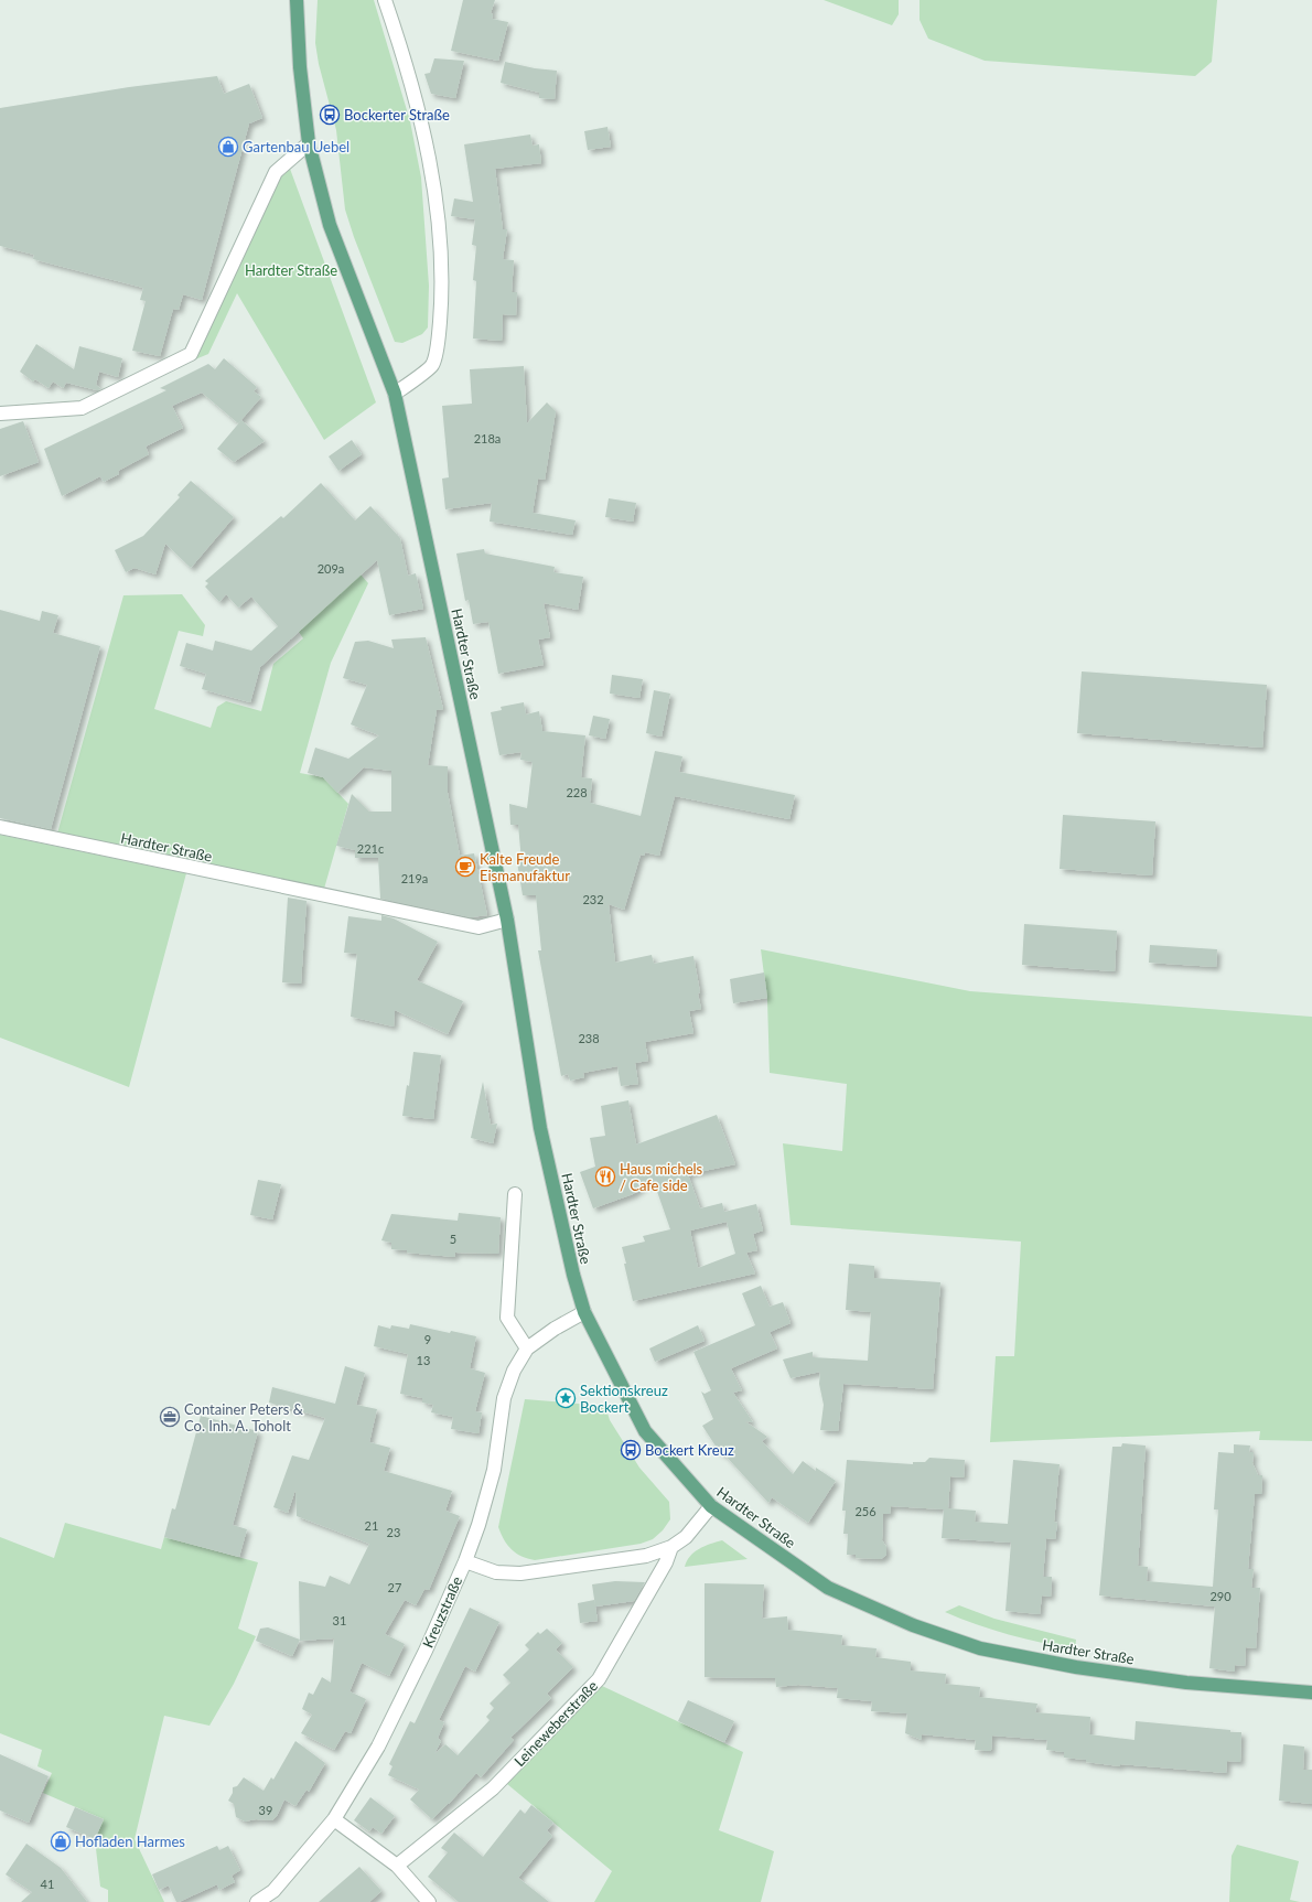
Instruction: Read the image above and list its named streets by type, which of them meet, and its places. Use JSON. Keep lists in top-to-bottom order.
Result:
{
  "streets": {
    "main road": ["Hardter Straße"],
    "street": ["Kreuzstraße", "Leineweberstraße"]
  },
  "crossings": [
    ["Hardter Straße", "Kreuzstraße"],
    ["Hardter Straße", "Leineweberstraße"],
    ["Kreuzstraße", "Leineweberstraße"]
  ],
  "parks": ["Hardter Straße"],
  "places": {
    "bus stop": ["Bockerter Straße", "Bockert Kreuz"],
    "shop": ["Gartenbau Uebel", "Hofladen Harmes"],
    "cafe": ["Kalte Freude Eismanufaktur"],
    "restaurant": ["Haus michels / Cafe side"],
    "place": ["Sektionskreuz Bockert"],
    "office": ["Container Peters & Co. Inh. A. Toholt"]
  },
  "house_numbers": [
    "218a",
    "209a",
    "228",
    "221c",
    "219a",
    "232",
    "238",
    "5",
    "9",
    "13",
    "256",
    "21",
    "23",
    "27",
    "290",
    "31",
    "39",
    "41"
  ]
}
